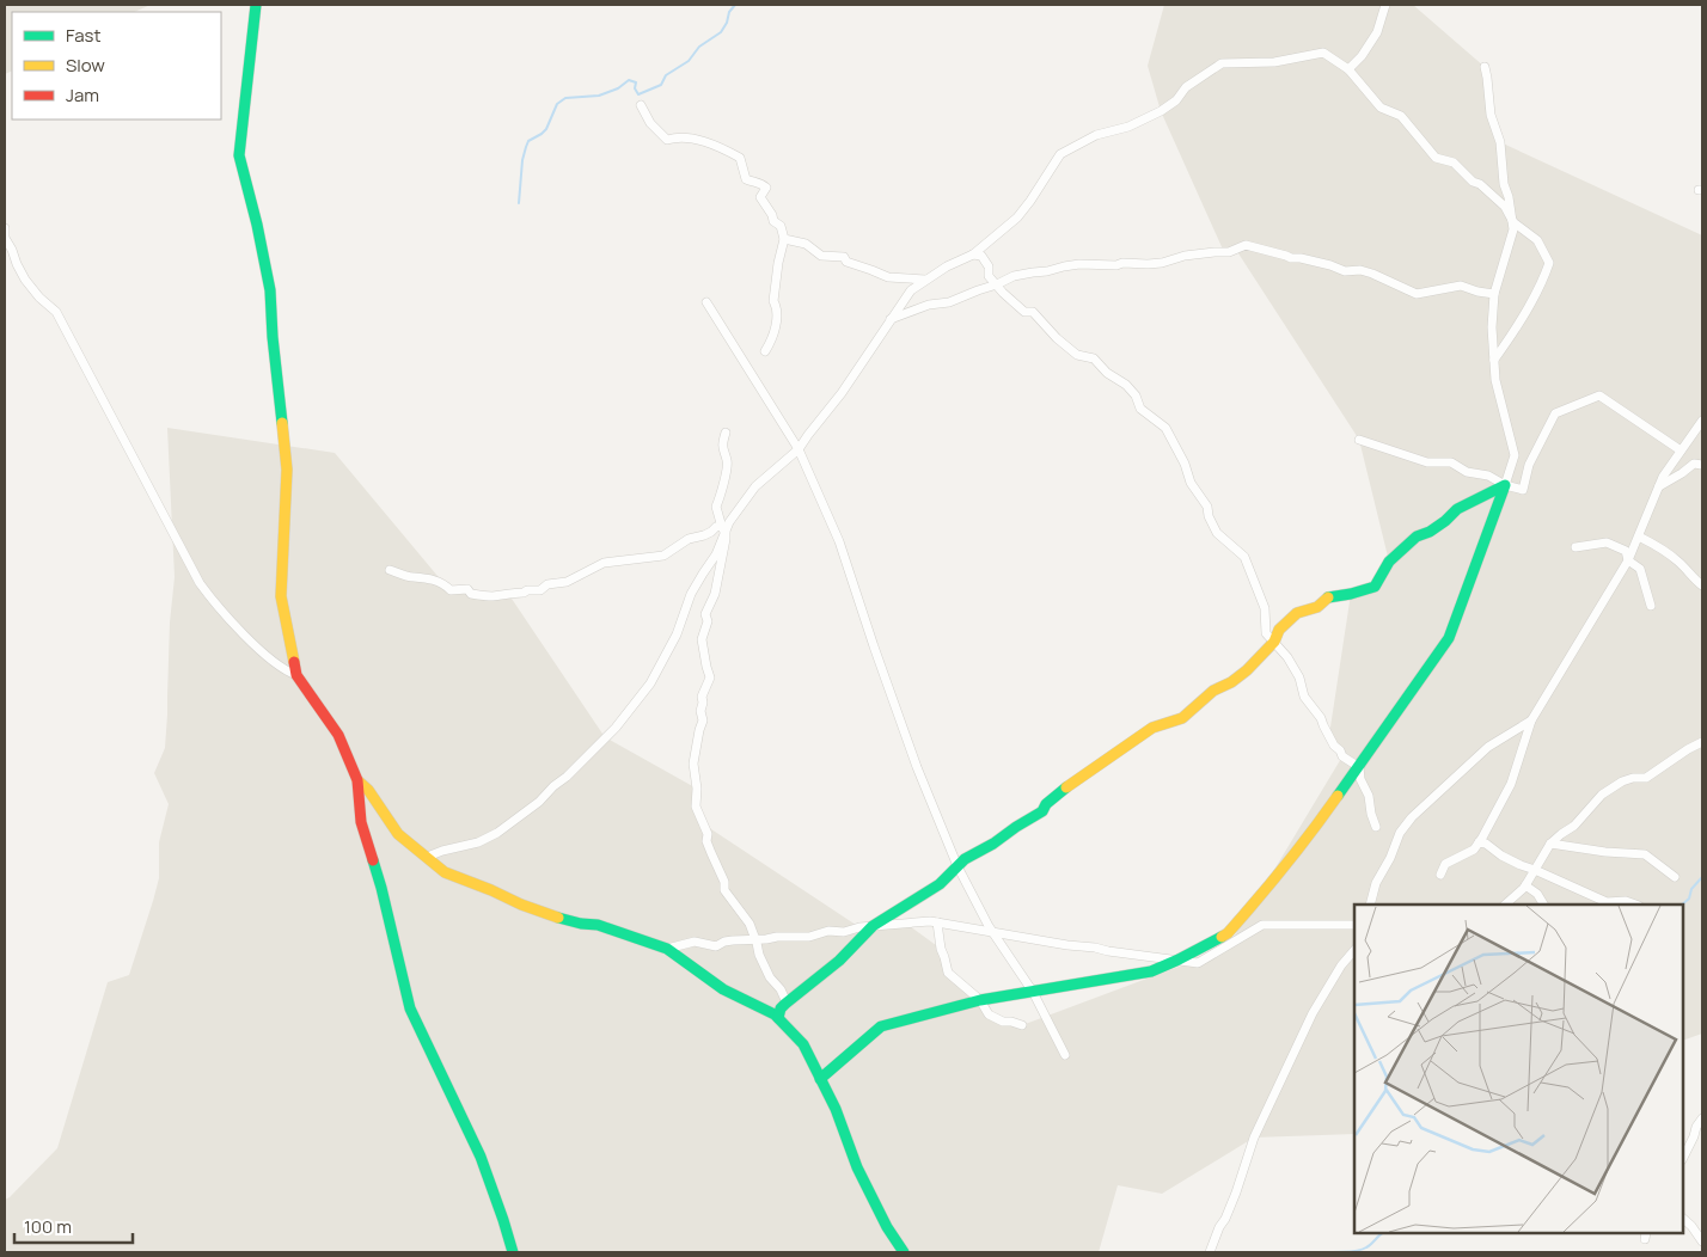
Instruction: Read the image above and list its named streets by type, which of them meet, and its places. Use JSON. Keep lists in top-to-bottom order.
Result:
{
  "legend": ["Fast", "Slow", "Jam"],
  "scale_bar": "100 m"
}
